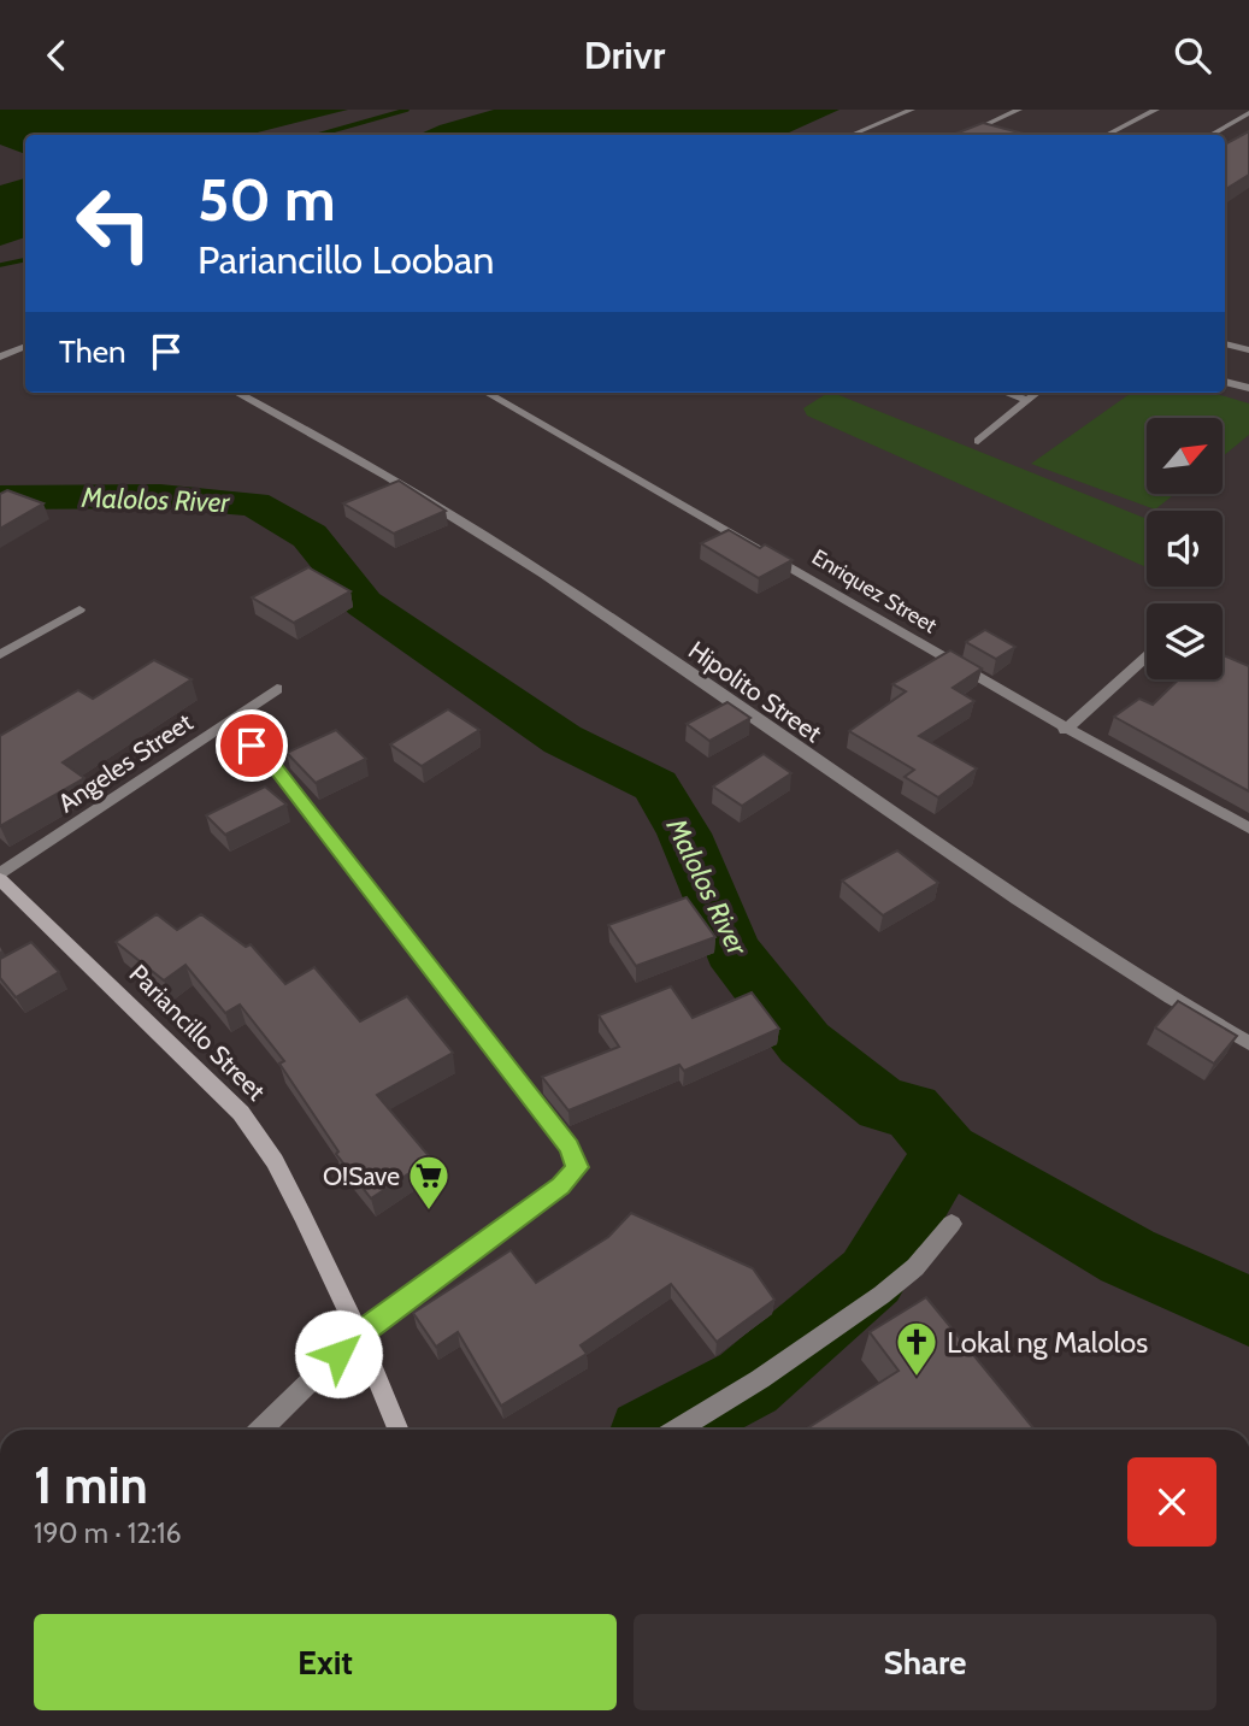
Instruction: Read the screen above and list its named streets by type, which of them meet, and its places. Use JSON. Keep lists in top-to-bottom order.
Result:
{
  "streets": {
    "main road": ["Pariancillo Street"],
    "street": ["Enriquez Street", "Hipolito Street", "Angeles Street"]
  },
  "crossings": [
    ["Angeles Street", "Pariancillo Street"]
  ],
  "water": ["Malolos River"],
  "places": {
    "supermarket": ["O!Save"],
    "church": ["Lokal ng Malolos"]
  },
  "north": "top right",
  "page": {
    "header": "Drivr",
    "turn": ["50 m", "Pariancillo Looban"],
    "then": "Then",
    "heading": ["1 min", "190 m · 12:16"],
    "buttons": ["Exit", "Share"]
  }
}
